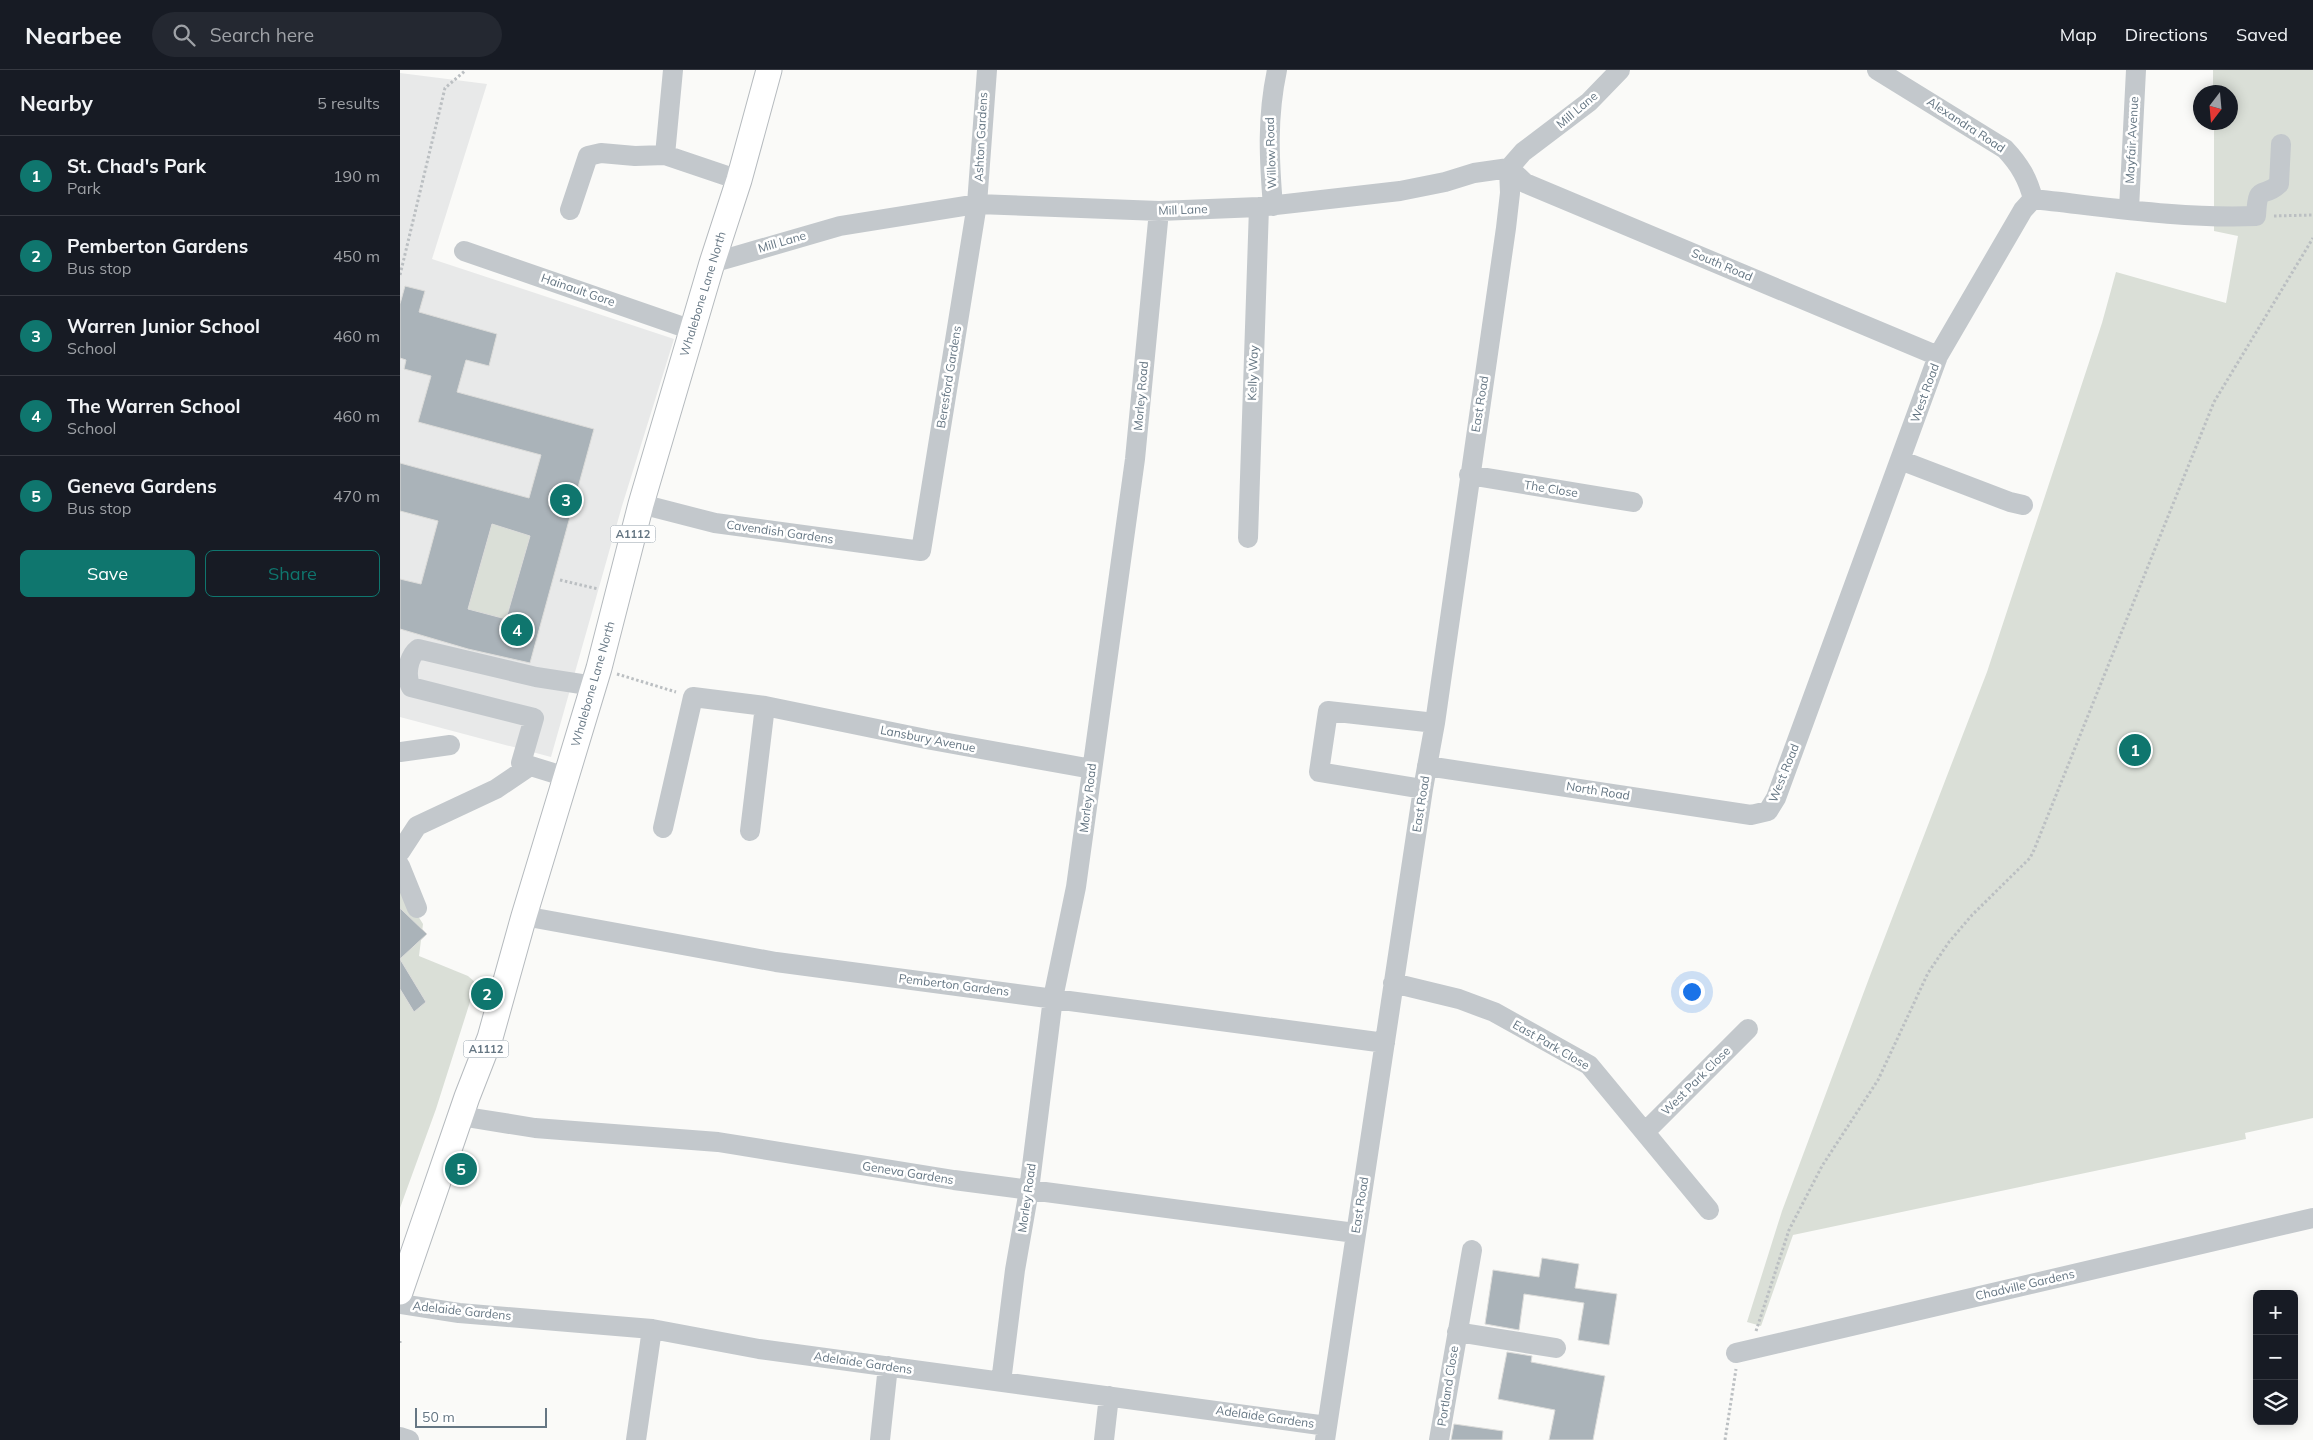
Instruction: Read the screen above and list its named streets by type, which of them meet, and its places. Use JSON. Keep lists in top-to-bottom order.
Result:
{
  "streets": {
    "main road": ["Whalebone Lane North", "A1112"],
    "street": [
      "Mill Lane",
      "Alexandra Road",
      "Ashton Gardens",
      "Mayfair Avenue",
      "Willow Road",
      "South Road",
      "Hainault Gore",
      "Kelly Way",
      "Beresford Gardens",
      "West Road",
      "Morley Road",
      "East Road",
      "The Close",
      "Cavendish Gardens",
      "Lansbury Avenue",
      "North Road",
      "Pemberton Gardens",
      "East Park Close",
      "West Park Close",
      "Geneva Gardens",
      "Chadville Gardens",
      "Adelaide Gardens",
      "Portland Close"
    ]
  },
  "crossings": [
    ["Mill Lane", "Ashton Gardens"],
    ["Mill Lane", "Willow Road"],
    ["Mill Lane", "South Road"],
    ["Mill Lane", "Whalebone Lane North"],
    ["Mill Lane", "Kelly Way"],
    ["Mill Lane", "Beresford Gardens"],
    ["Mill Lane", "Morley Road"],
    ["Mill Lane", "East Road"],
    ["Alexandra Road", "West Road"],
    ["Ashton Gardens", "Beresford Gardens"],
    ["Willow Road", "Kelly Way"],
    ["South Road", "West Road"],
    ["South Road", "East Road"],
    ["Hainault Gore", "Whalebone Lane North"],
    ["Whalebone Lane North", "Cavendish Gardens"],
    ["Whalebone Lane North", "Pemberton Gardens"],
    ["Whalebone Lane North", "Geneva Gardens"],
    ["Beresford Gardens", "Cavendish Gardens"],
    ["West Road", "North Road"],
    ["Morley Road", "Lansbury Avenue"],
    ["Morley Road", "Pemberton Gardens"],
    ["Morley Road", "Geneva Gardens"],
    ["Morley Road", "Adelaide Gardens"],
    ["East Road", "The Close"],
    ["East Road", "North Road"],
    ["East Road", "Pemberton Gardens"],
    ["East Road", "East Park Close"],
    ["East Road", "Geneva Gardens"],
    ["East Road", "Adelaide Gardens"],
    ["East Park Close", "West Park Close"]
  ],
  "scale_bar": "50 m",
  "north": "bottom",
  "page": {
    "header": "Nearbee",
    "search": "Search here",
    "nav": ["Map", "Directions", "Saved"],
    "heading": ["Nearby", "5 results"],
    "list": [
      {
        "mark": "1",
        "name": "St. Chad's Park",
        "note": "Park",
        "value": "190 m"
      },
      {
        "mark": "2",
        "name": "Pemberton Gardens",
        "note": "Bus stop",
        "value": "450 m"
      },
      {
        "mark": "3",
        "name": "Warren Junior School",
        "note": "School",
        "value": "460 m"
      },
      {
        "mark": "4",
        "name": "The Warren School",
        "note": "School",
        "value": "460 m"
      },
      {
        "mark": "5",
        "name": "Geneva Gardens",
        "note": "Bus stop",
        "value": "470 m"
      }
    ],
    "pins": [
      "3",
      "4",
      "1",
      "2",
      "5"
    ],
    "buttons": ["Save", "Share"],
    "map_buttons": ["+", "−"],
    "scale": "50 m"
  }
}
